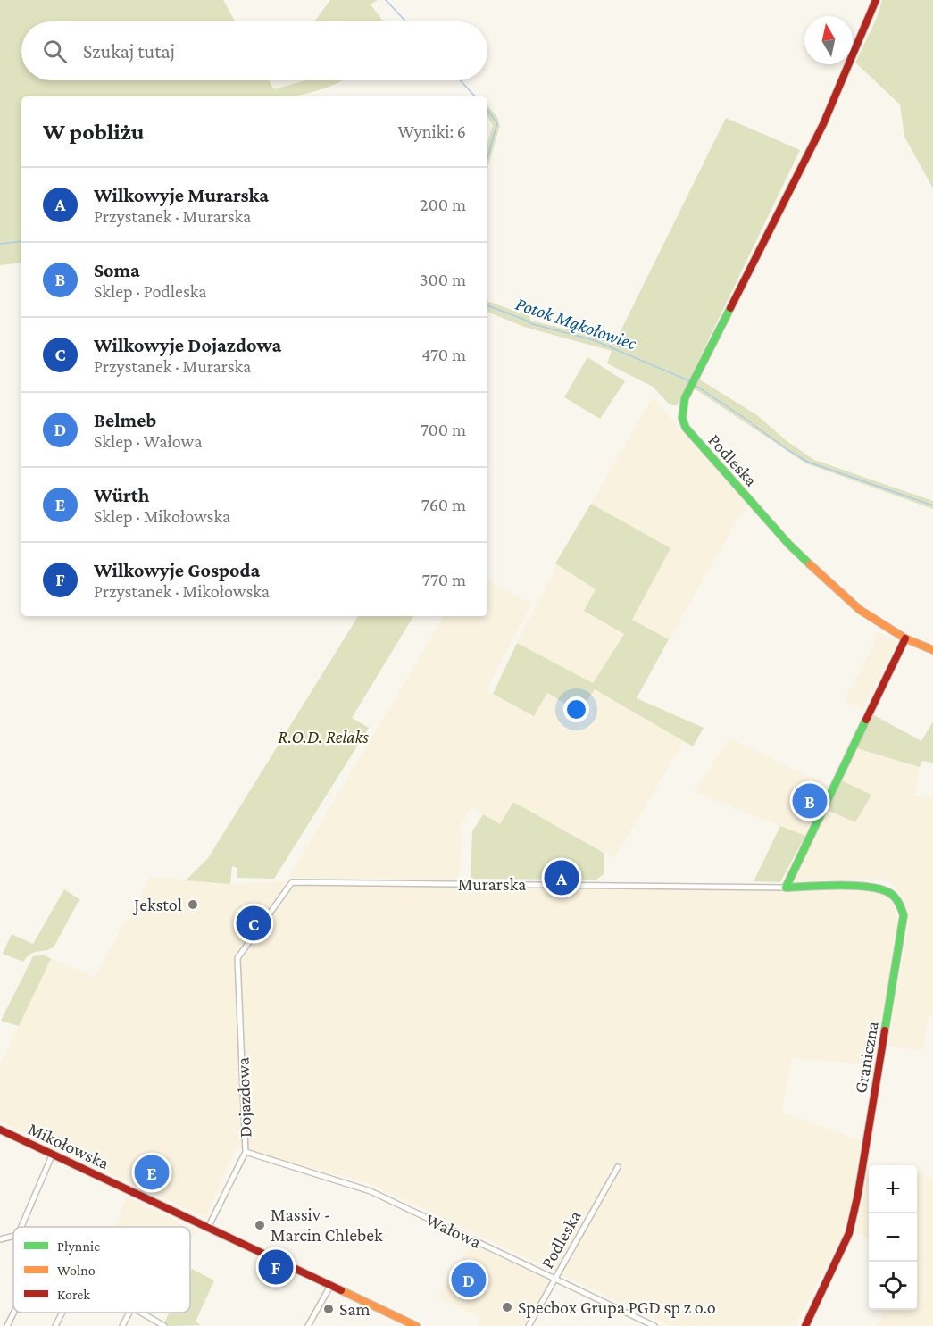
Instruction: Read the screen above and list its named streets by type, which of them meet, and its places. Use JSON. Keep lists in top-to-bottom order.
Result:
{
  "streets": {
    "street": [
      "Podleska",
      "Murarska",
      "Graniczna",
      "Dojazdowa",
      "Mikołowska",
      "Wałowa"
    ]
  },
  "crossings": [
    ["Podleska", "Wałowa"],
    ["Murarska", "Graniczna"],
    ["Murarska", "Dojazdowa"],
    ["Dojazdowa", "Mikołowska"],
    ["Dojazdowa", "Wałowa"]
  ],
  "water": ["Potok Mąkołowiec"],
  "parks": ["R.O.D. Relaks"],
  "places": [
    "Jekstol",
    "Massiv - Marcin Chlebek",
    "Specbox Grupa PGD sp z o.o",
    "Sam"
  ],
  "legend": ["Płynnie", "Wolno", "Korek"],
  "north": "top",
  "page": {
    "search": "Szukaj tutaj",
    "heading": ["W pobliżu", "Wyniki: 6"],
    "list": [
      {
        "mark": "A",
        "name": "Wilkowyje Murarska",
        "note": "Przystanek · Murarska",
        "value": "200 m"
      },
      {
        "mark": "B",
        "name": "Soma",
        "note": "Sklep · Podleska",
        "value": "300 m"
      },
      {
        "mark": "C",
        "name": "Wilkowyje Dojazdowa",
        "note": "Przystanek · Murarska",
        "value": "470 m"
      },
      {
        "mark": "D",
        "name": "Belmeb",
        "note": "Sklep · Wałowa",
        "value": "700 m"
      },
      {
        "mark": "E",
        "name": "Würth",
        "note": "Sklep · Mikołowska",
        "value": "760 m"
      },
      {
        "mark": "F",
        "name": "Wilkowyje Gospoda",
        "note": "Przystanek · Mikołowska",
        "value": "770 m"
      }
    ],
    "pins": [
      "B",
      "A",
      "C",
      "E",
      "F",
      "D"
    ],
    "map_buttons": ["+", "−"]
  }
}
